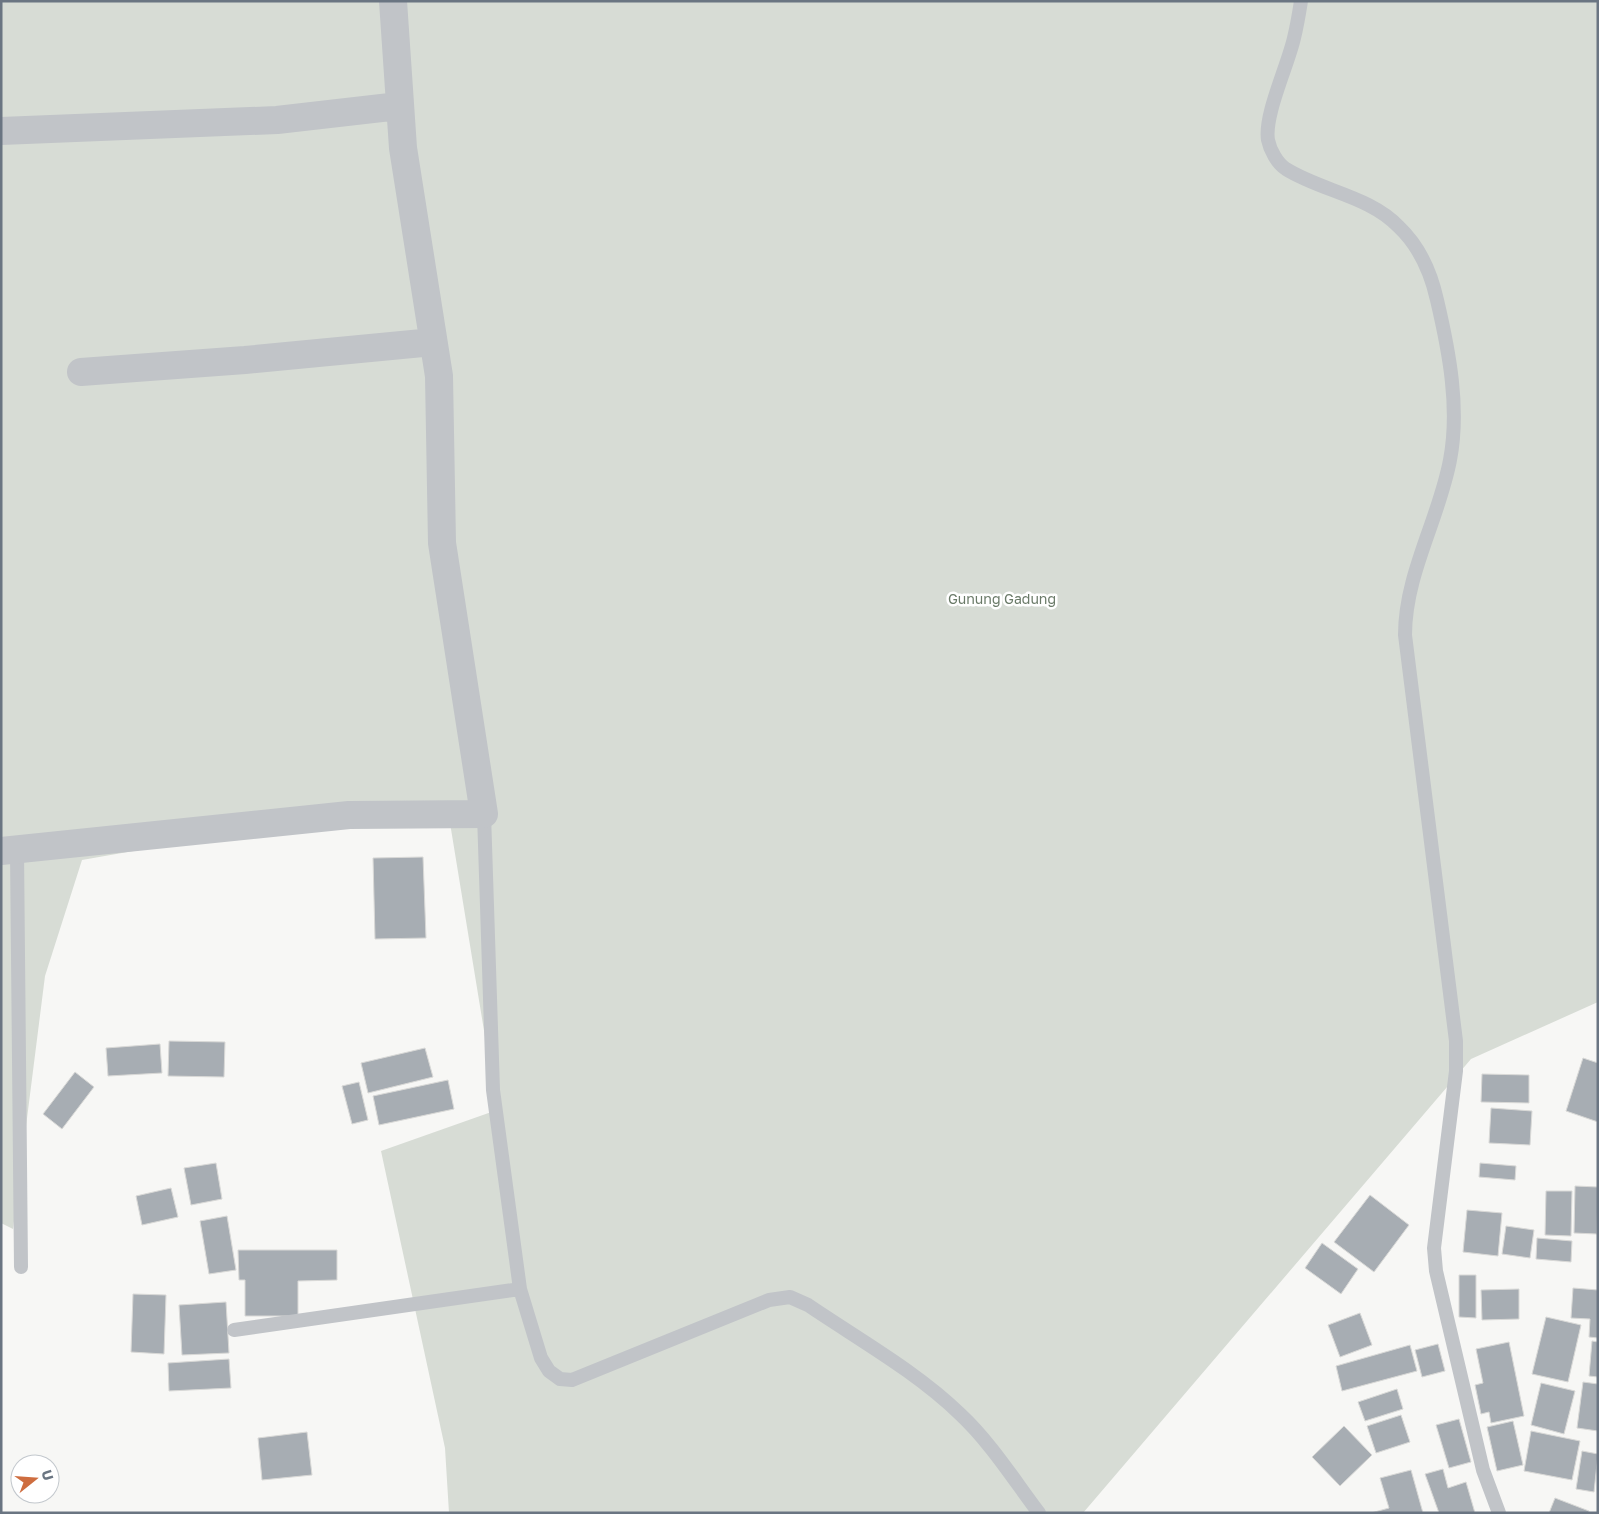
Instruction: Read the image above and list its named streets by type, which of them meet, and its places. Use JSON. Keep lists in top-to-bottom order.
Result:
{
  "parks": ["Gunung Gadung"],
  "north": "right"
}
